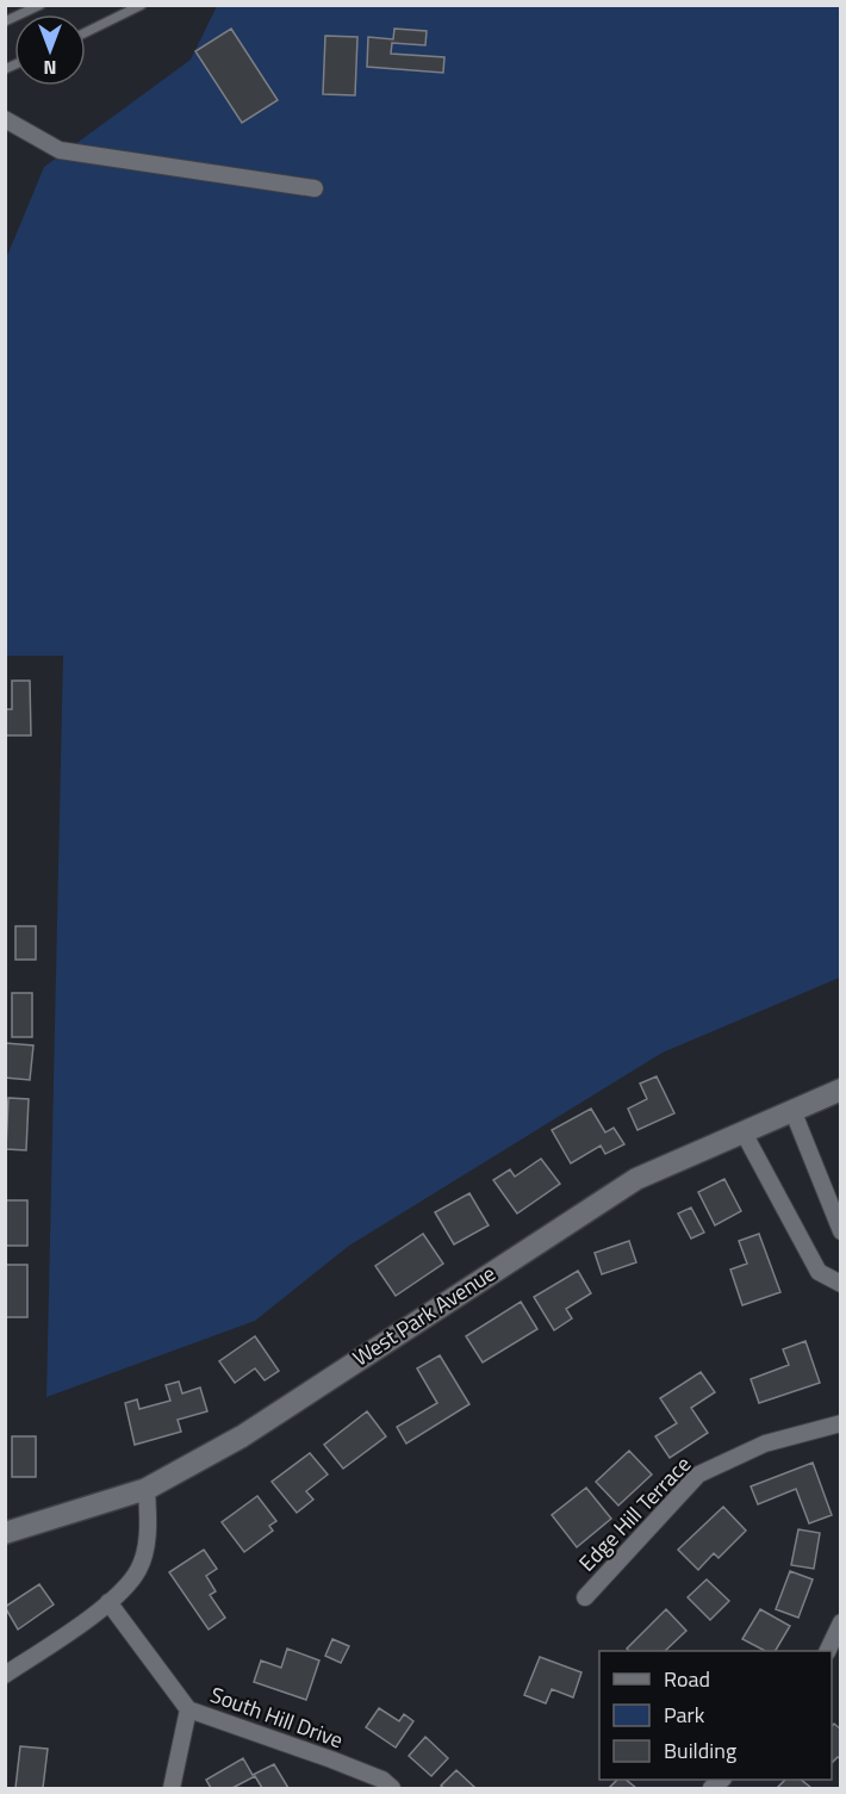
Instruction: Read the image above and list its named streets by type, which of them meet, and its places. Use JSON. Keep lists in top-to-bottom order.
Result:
{
  "streets": {
    "street": ["West Park Avenue", "Edge Hill Terrace", "South Hill Drive"]
  },
  "legend": ["Road", "Park", "Building"],
  "north": "bottom"
}
